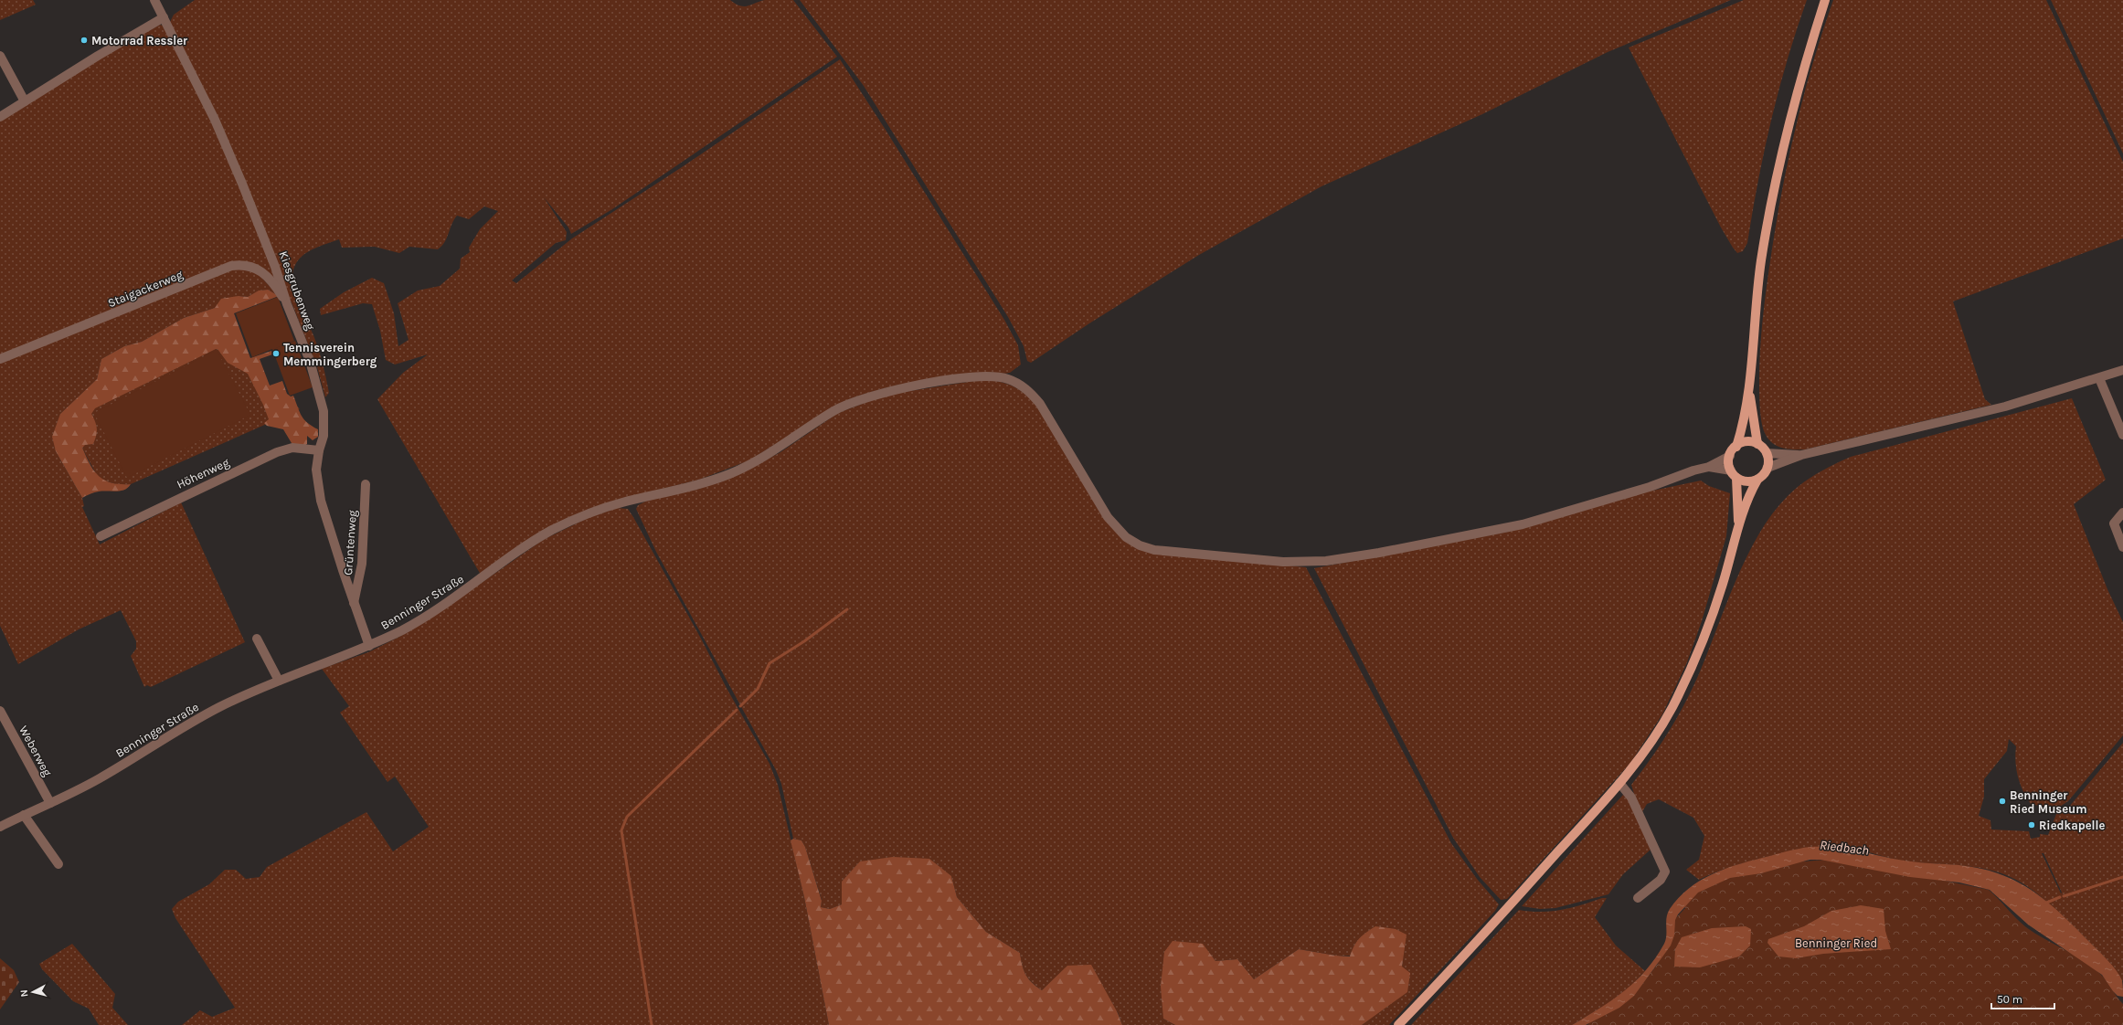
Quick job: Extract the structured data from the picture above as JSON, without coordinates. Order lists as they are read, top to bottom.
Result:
{
  "streets": {
    "street": [
      "Staigackerweg",
      "Kiesgrubenweg",
      "Höhenweg",
      "Grüntenweg",
      "Benninger Straße",
      "Weberweg"
    ]
  },
  "crossings": [
    ["Staigackerweg", "Kiesgrubenweg"],
    ["Kiesgrubenweg", "Höhenweg"],
    ["Kiesgrubenweg", "Grüntenweg"],
    ["Kiesgrubenweg", "Benninger Straße"],
    ["Benninger Straße", "Weberweg"]
  ],
  "water": ["Riedbach"],
  "parks": ["Benninger Ried"],
  "places": [
    "Motorrad Ressler",
    "Tennisverein Memmingerberg",
    "Benninger Ried Museum",
    "Riedkapelle"
  ],
  "scale_bar": "50 m",
  "north": "left"
}
